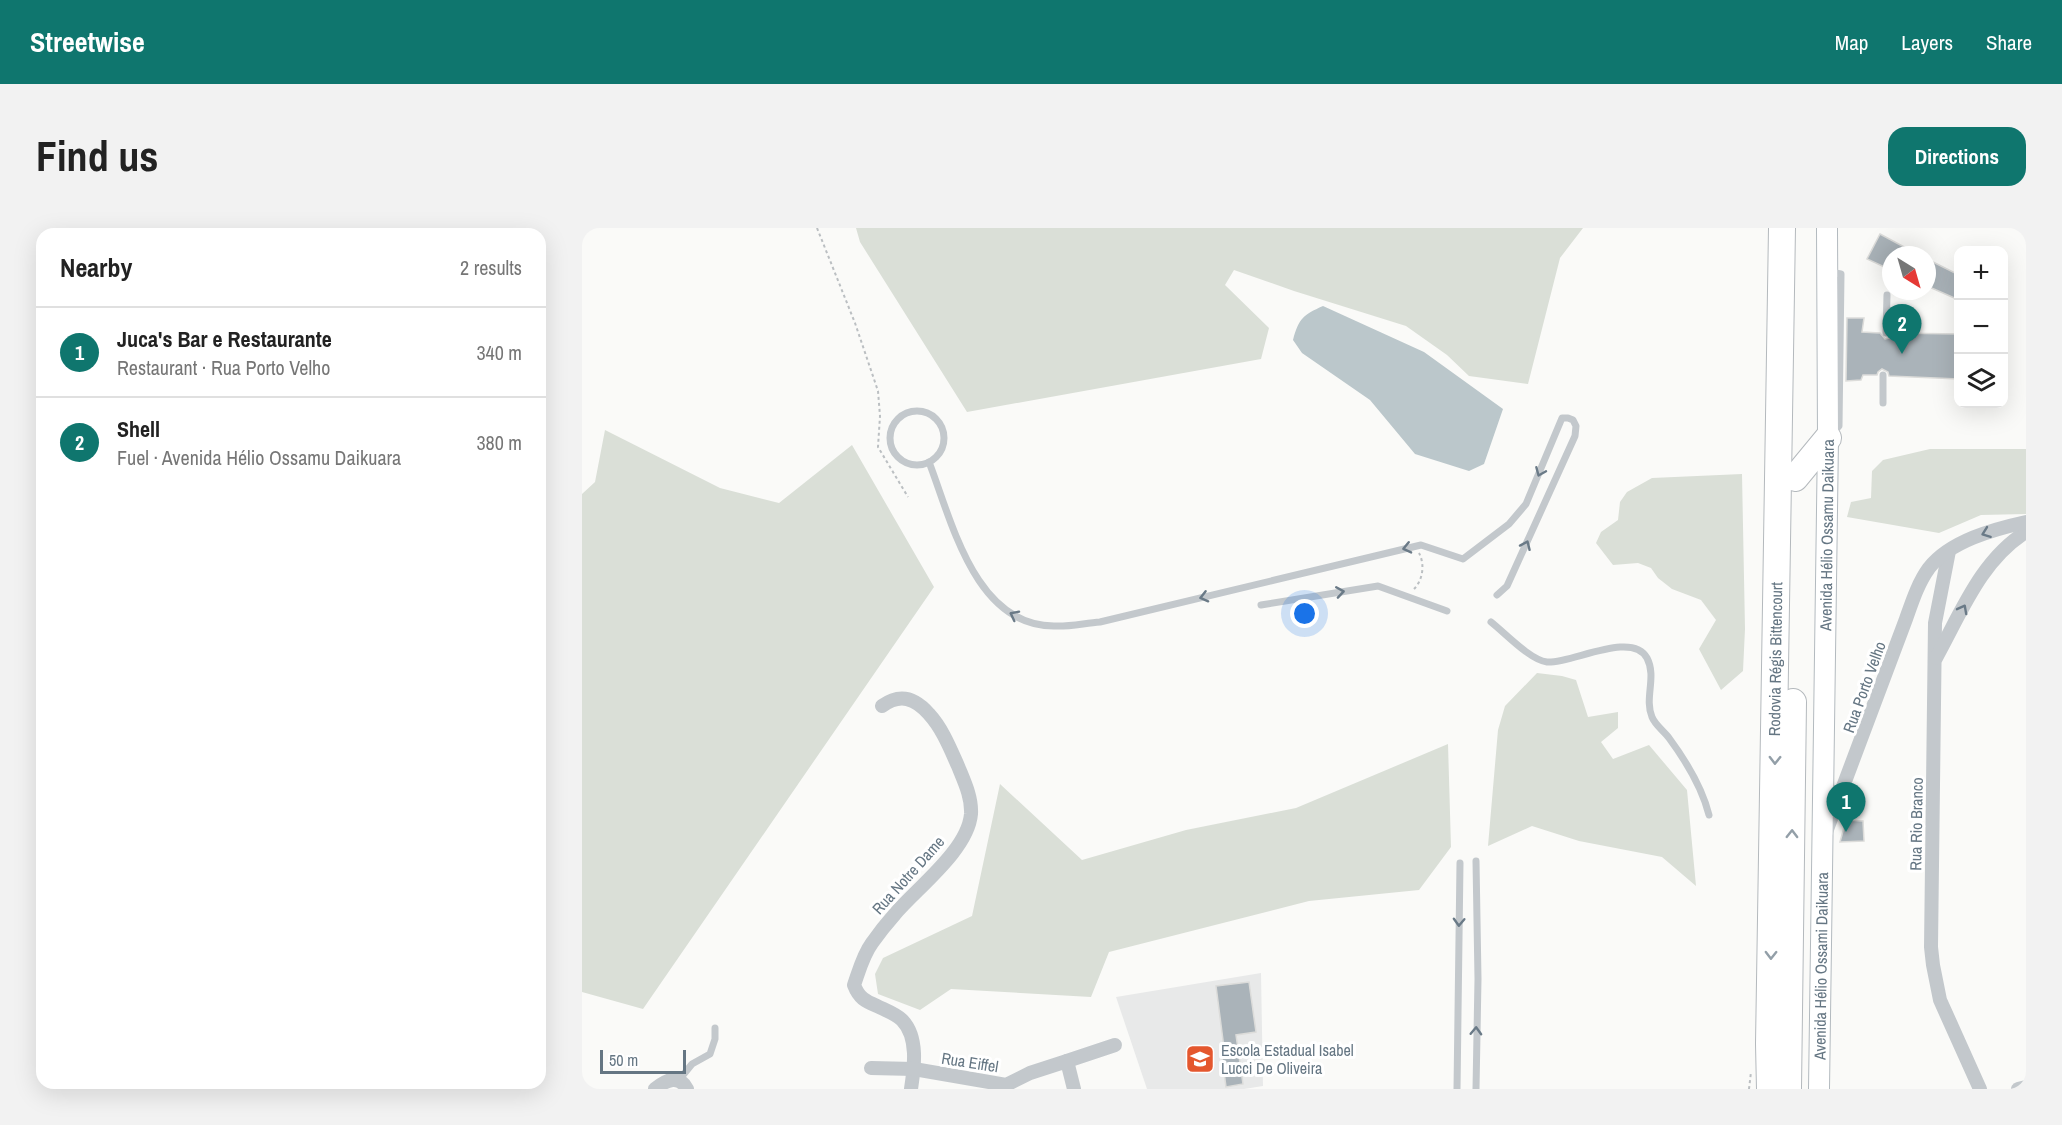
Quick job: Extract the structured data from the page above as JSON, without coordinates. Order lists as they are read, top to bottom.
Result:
{
  "streets": {
    "highway": ["Rodovia Régis Bittencourt"],
    "street": [
      "Avenida Hélio Ossamu Daikuara",
      "Rua Porto Velho",
      "Rua Rio Branco",
      "Rua Notre Dame",
      "Avenida Hélio Ossami Daikuara",
      "Rua Eiffel"
    ]
  },
  "crossings": [
    ["Avenida Hélio Ossamu Daikuara", "Rua Porto Velho"],
    ["Avenida Hélio Ossamu Daikuara", "Avenida Hélio Ossami Daikuara"],
    ["Rua Porto Velho", "Rua Rio Branco"],
    ["Rua Porto Velho", "Avenida Hélio Ossami Daikuara"],
    ["Rua Notre Dame", "Rua Eiffel"]
  ],
  "places": {
    "school or university": ["Escola Estadual Isabel Lucci De Oliveira"]
  },
  "scale_bar": "50 m",
  "north": "bottom right",
  "page": {
    "header": "Streetwise",
    "nav": ["Map", "Layers", "Share"],
    "buttons": "Directions",
    "title": "Find us",
    "heading": ["Nearby", "2 results"],
    "map_buttons": ["+", "−"],
    "pins": ["2", "1"],
    "list": [
      {
        "mark": "1",
        "name": "Juca's Bar e Restaurante",
        "note": "Restaurant · Rua Porto Velho",
        "value": "340 m"
      },
      {
        "mark": "2",
        "name": "Shell",
        "note": "Fuel · Avenida Hélio Ossamu Daikuara",
        "value": "380 m"
      }
    ],
    "scale": "50 m"
  }
}
